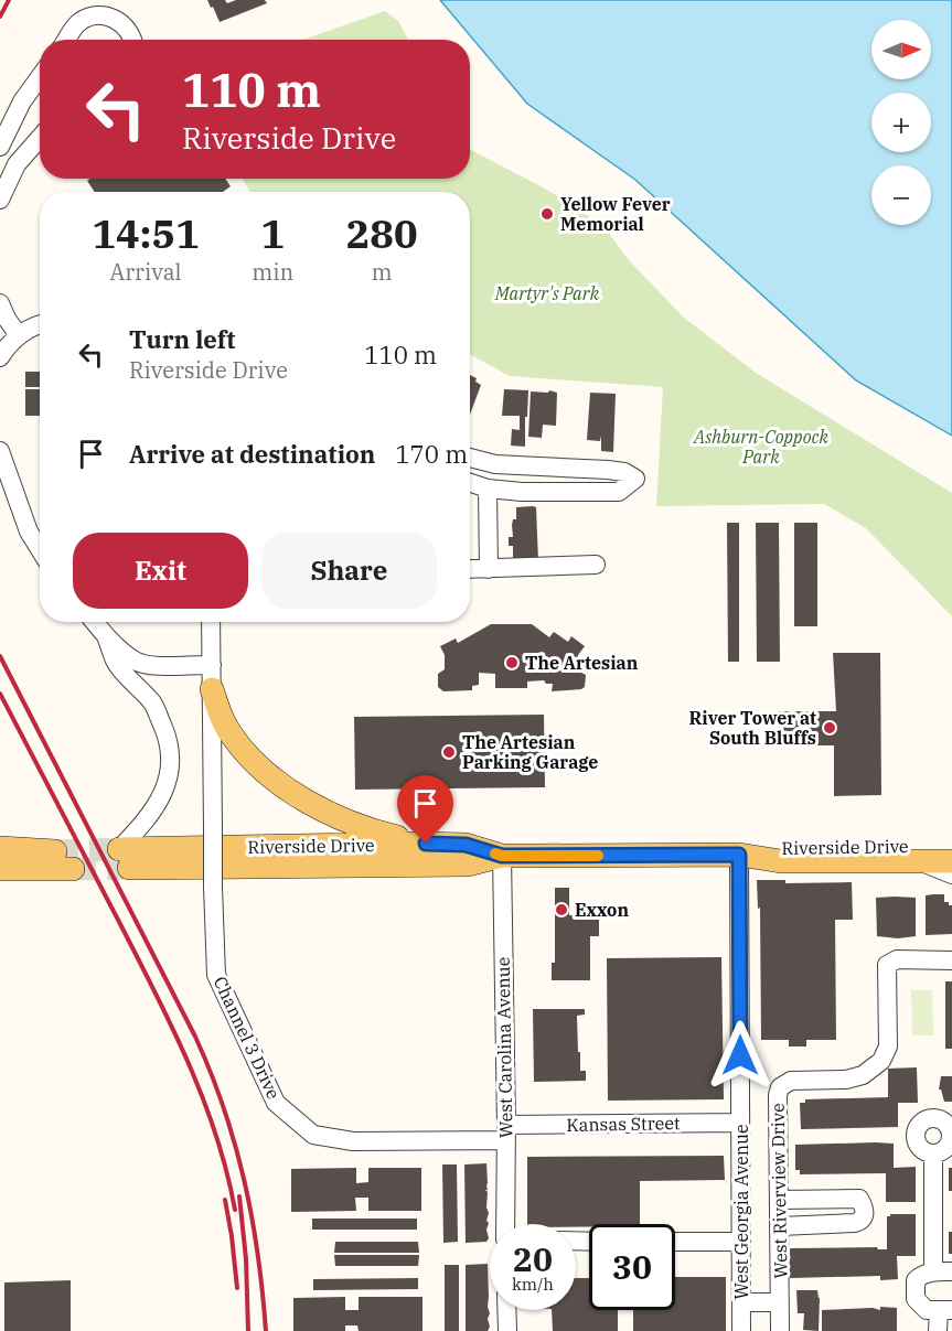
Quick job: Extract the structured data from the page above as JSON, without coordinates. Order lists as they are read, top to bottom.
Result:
{
  "streets": {
    "main road": ["Riverside Drive"],
    "street": [
      "Channel 3 Drive",
      "West Carolina Avenue",
      "Kansas Street",
      "West Riverview Drive",
      "West Georgia Avenue"
    ]
  },
  "crossings": [
    ["Riverside Drive", "West Carolina Avenue"],
    ["Riverside Drive", "West Georgia Avenue"],
    ["Channel 3 Drive", "West Carolina Avenue"],
    ["Channel 3 Drive", "Kansas Street"],
    ["West Carolina Avenue", "Kansas Street"],
    ["Kansas Street", "West Georgia Avenue"]
  ],
  "parks": ["Martyr's Park", "Ashburn-Coppock Park"],
  "places": [
    "Yellow Fever Memorial",
    "The Artesian",
    "River Tower at South Bluffs",
    "The Artesian Parking Garage",
    "Exxon"
  ],
  "north": "right",
  "page": {
    "map_buttons": ["+", "−"],
    "turn": ["110 m", "Riverside Drive"],
    "eta": [
      "14:51",
      "Arrival",
      "1",
      "min",
      "280",
      "m"
    ],
    "list": [
      {
        "name": "Turn left",
        "note": "Riverside Drive",
        "value": "110 m"
      },
      {
        "name": "Arrive at destination",
        "value": "170 m"
      }
    ],
    "buttons": ["Exit", "Share"],
    "speed": "20 km/h",
    "limit": "30"
  }
}
